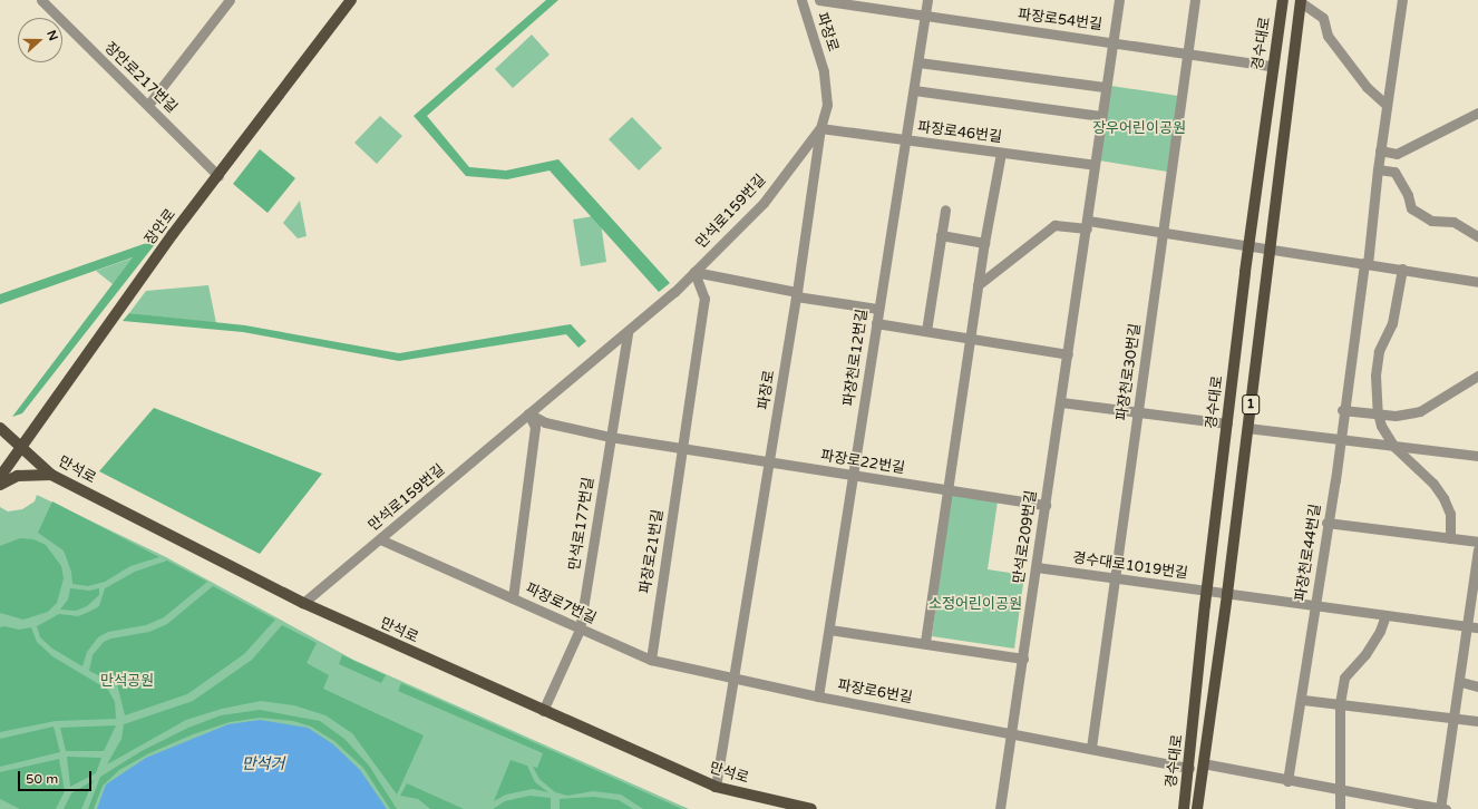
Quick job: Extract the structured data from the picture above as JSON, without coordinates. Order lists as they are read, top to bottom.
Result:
{
  "streets": {
    "main road": [
      "경수대로",
      "장안로",
      "1",
      "만석로"
    ],
    "street": [
      "파장로54번길",
      "파장로",
      "장안로217번길",
      "파장로46번길",
      "만석로159번길",
      "파장천로12번길",
      "파장천로30번길",
      "파장로22번길",
      "만석로177번길",
      "만석로209번길",
      "파장로21번길",
      "파장천로44번길",
      "경수대로1019번길",
      "파장로7번길",
      "파장로6번길"
    ]
  },
  "crossings": [
    ["파장로54번길", "경수대로"],
    ["파장로54번길", "파장천로12번길"],
    ["파장로54번길", "파장천로30번길"],
    ["파장로54번길", "만석로209번길"],
    ["파장로", "파장로46번길"],
    ["파장로", "만석로159번길"],
    ["파장로", "파장로22번길"],
    ["파장로", "만석로"],
    ["파장로", "파장로7번길"],
    ["파장로", "파장로6번길"],
    ["경수대로", "파장천로44번길"],
    ["경수대로", "경수대로1019번길"],
    ["경수대로", "파장로6번길"],
    ["장안로217번길", "장안로"],
    ["파장로46번길", "만석로159번길"],
    ["파장로46번길", "파장천로12번길"],
    ["파장로46번길", "만석로209번길"],
    ["만석로159번길", "파장천로12번길"],
    ["만석로159번길", "만석로"],
    ["만석로159번길", "만석로177번길"],
    ["만석로159번길", "파장로21번길"],
    ["만석로159번길", "파장로7번길"],
    ["장안로", "만석로"],
    ["파장천로12번길", "파장로22번길"],
    ["파장천로12번길", "파장로6번길"],
    ["파장천로30번길", "경수대로1019번길"],
    ["파장천로30번길", "파장로6번길"],
    ["파장로22번길", "만석로209번길"],
    ["만석로", "만석로177번길"],
    ["만석로177번길", "파장로7번길"],
    ["만석로209번길", "경수대로1019번길"],
    ["만석로209번길", "파장로6번길"],
    ["파장로21번길", "파장로7번길"],
    ["파장천로44번길", "경수대로1019번길"],
    ["파장로7번길", "파장로6번길"]
  ],
  "water": ["만석거"],
  "parks": ["장우어린이공원", "소정어린이공원", "만석공원"],
  "scale_bar": "50 m",
  "north": "right"
}
